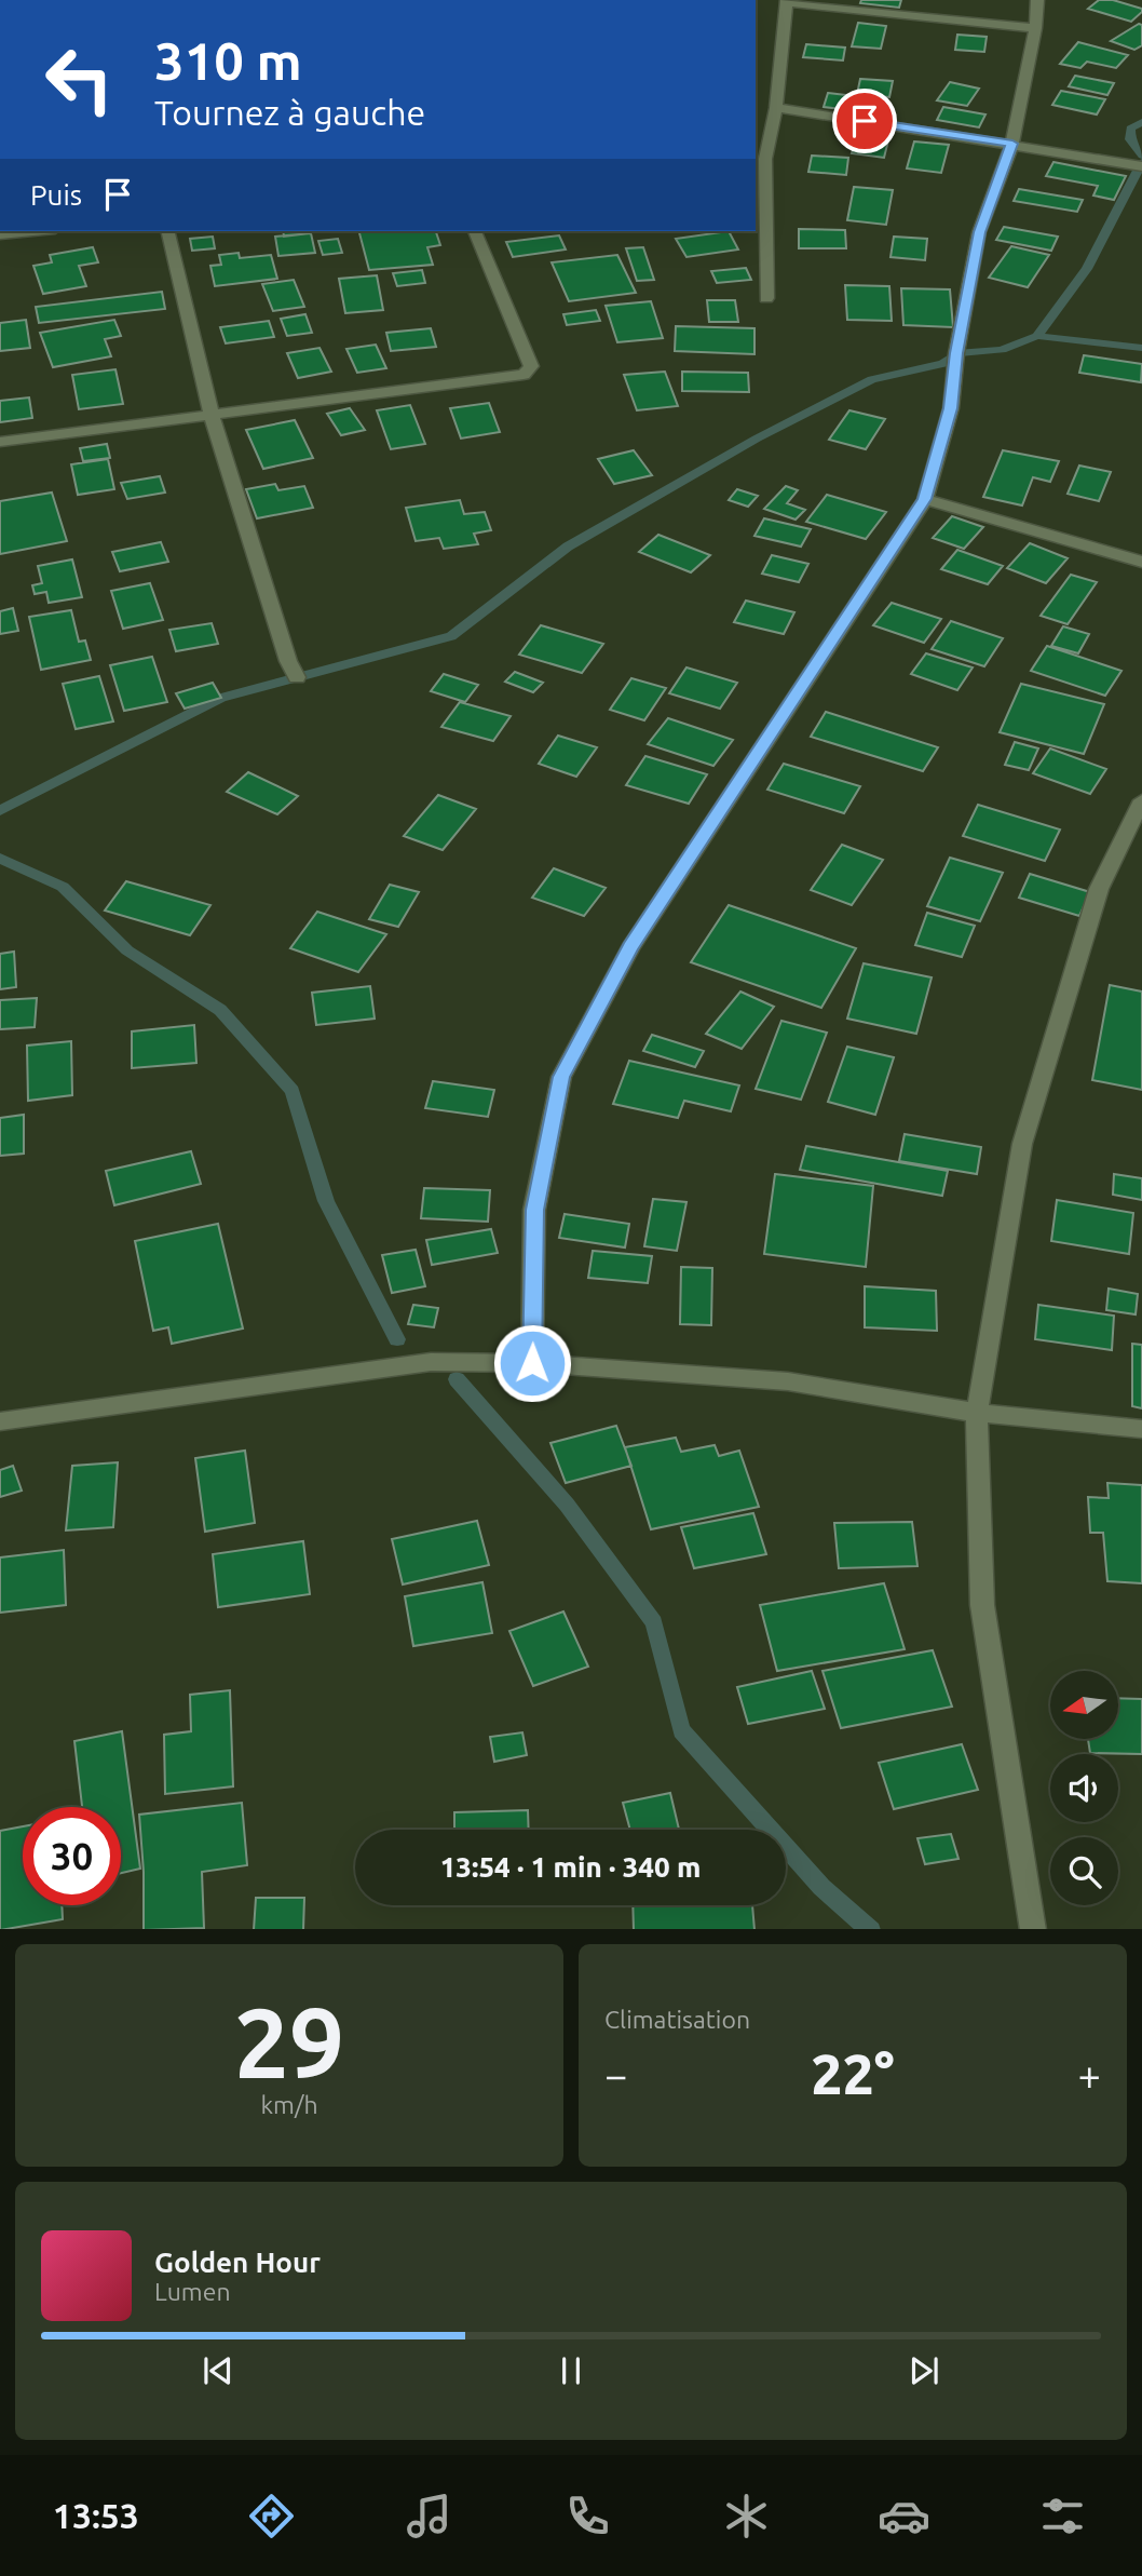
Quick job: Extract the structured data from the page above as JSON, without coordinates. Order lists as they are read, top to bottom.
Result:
{
  "north": "left",
  "page": {
    "turn": ["310 m", "Tournez à gauche"],
    "then": "Puis",
    "limit": "30",
    "trip": "13:54 · 1 min · 340 m",
    "tile": [
      ["29", "km/h"],
      "Climatisation"
    ],
    "heat": ["−", "22°", "+"],
    "song": ["Golden Hour", "Lumen"],
    "tabs": "13:53"
  }
}
